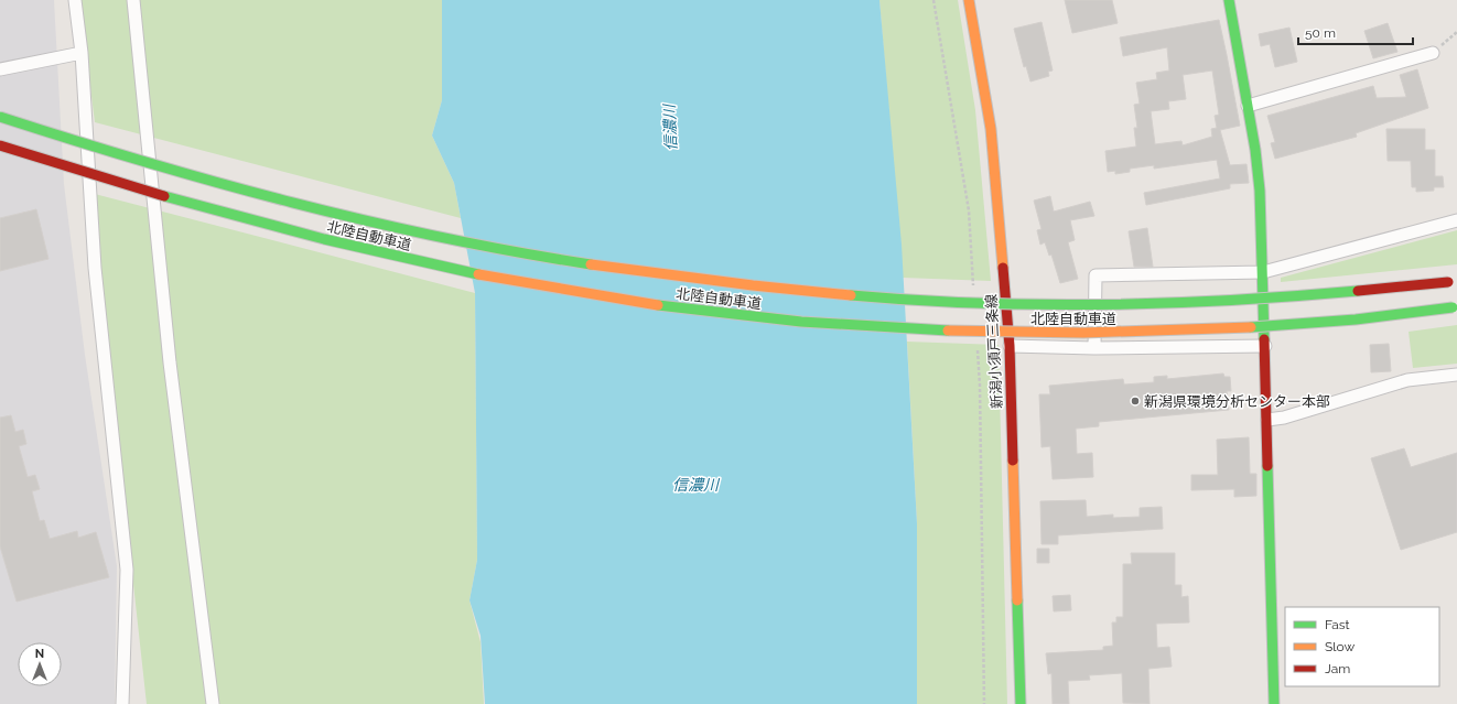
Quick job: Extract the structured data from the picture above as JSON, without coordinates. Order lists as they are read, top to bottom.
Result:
{
  "streets": {
    "main road": ["北陸自動車道", "新潟小須戸三条線"]
  },
  "water": ["信濃川"],
  "places": ["新潟県環境分析センター本部"],
  "legend": ["Fast", "Slow", "Jam"],
  "scale_bar": "50 m",
  "north": "top"
}
